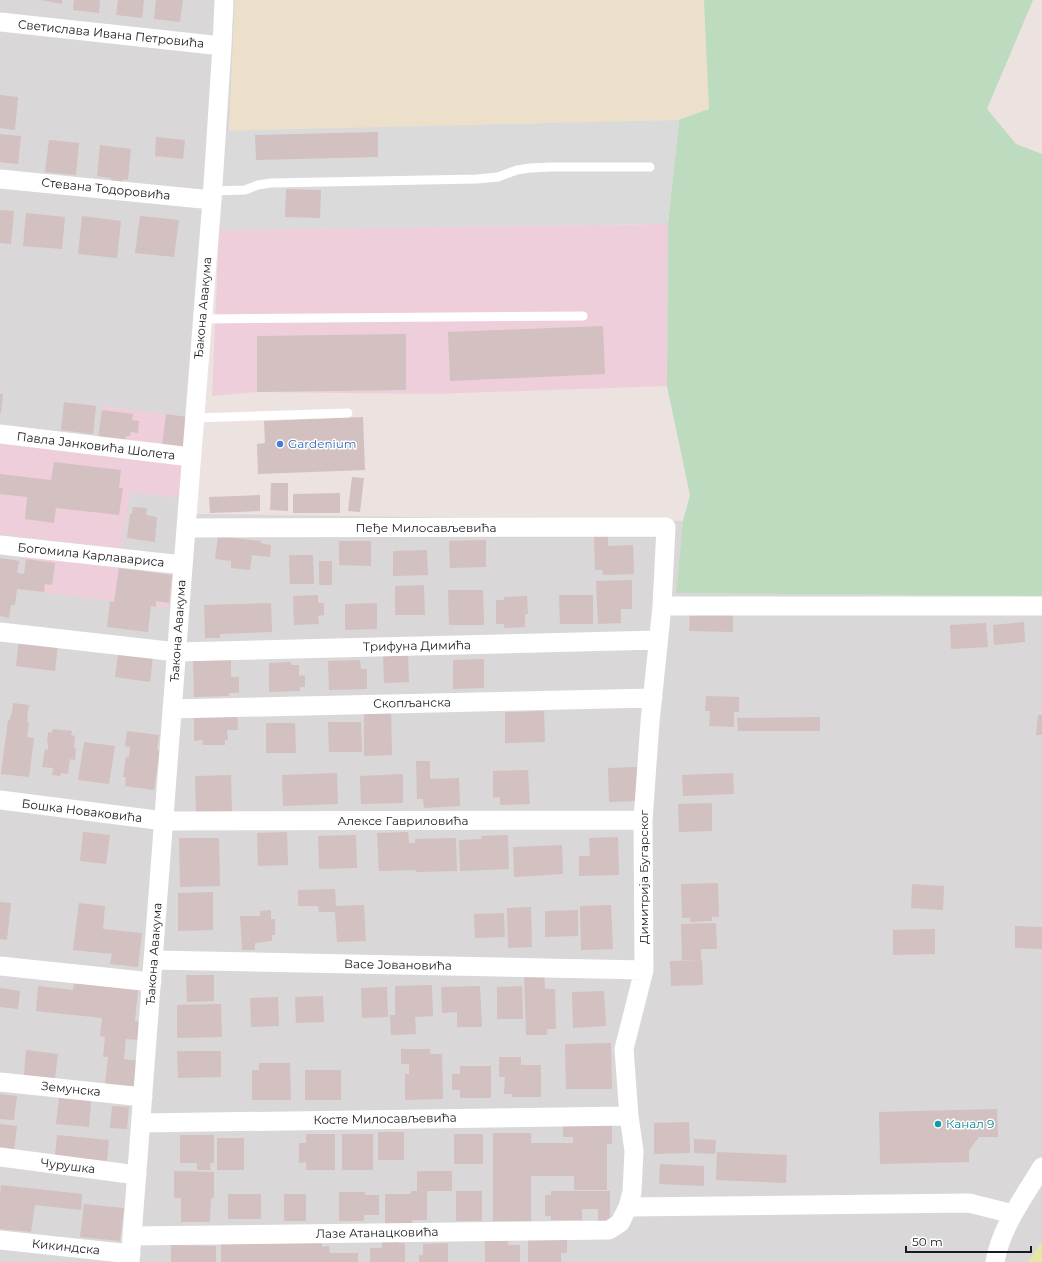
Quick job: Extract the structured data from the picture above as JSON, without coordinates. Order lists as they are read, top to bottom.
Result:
{
  "streets": {
    "street": [
      "Светислава Ивана Петровића",
      "Стевана Тодоровића",
      "Ђакона Авакума",
      "Павла Јанковића Шолета",
      "Пеђе Милосављевића",
      "Богомила Карлавариса",
      "Трифуна Димића",
      "Скопљанска",
      "Бошка Новаковића",
      "Алексе Гавриловића",
      "Димитрија Бугарског",
      "Васе Јовановића",
      "Земунска",
      "Косте Милосављевића",
      "Чурушка",
      "Лазе Атанацковића",
      "Кикиндска"
    ]
  },
  "crossings": [
    ["Светислава Ивана Петровића", "Ђакона Авакума"],
    ["Стевана Тодоровића", "Ђакона Авакума"],
    ["Ђакона Авакума", "Павла Јанковића Шолета"],
    ["Ђакона Авакума", "Пеђе Милосављевића"],
    ["Ђакона Авакума", "Богомила Карлавариса"],
    ["Ђакона Авакума", "Трифуна Димића"],
    ["Ђакона Авакума", "Скопљанска"],
    ["Ђакона Авакума", "Бошка Новаковића"],
    ["Ђакона Авакума", "Алексе Гавриловића"],
    ["Ђакона Авакума", "Васе Јовановића"],
    ["Ђакона Авакума", "Земунска"],
    ["Ђакона Авакума", "Косте Милосављевића"],
    ["Ђакона Авакума", "Чурушка"],
    ["Ђакона Авакума", "Лазе Атанацковића"],
    ["Ђакона Авакума", "Кикиндска"],
    ["Пеђе Милосављевића", "Димитрија Бугарског"],
    ["Трифуна Димића", "Димитрија Бугарског"],
    ["Скопљанска", "Димитрија Бугарског"],
    ["Бошка Новаковића", "Алексе Гавриловића"],
    ["Алексе Гавриловића", "Димитрија Бугарског"],
    ["Димитрија Бугарског", "Васе Јовановића"],
    ["Димитрија Бугарског", "Косте Милосављевића"],
    ["Димитрија Бугарског", "Лазе Атанацковића"],
    ["Лазе Атанацковића", "Кикиндска"]
  ],
  "places": ["Gardenium", "Канал 9"],
  "scale_bar": "50 m"
}
